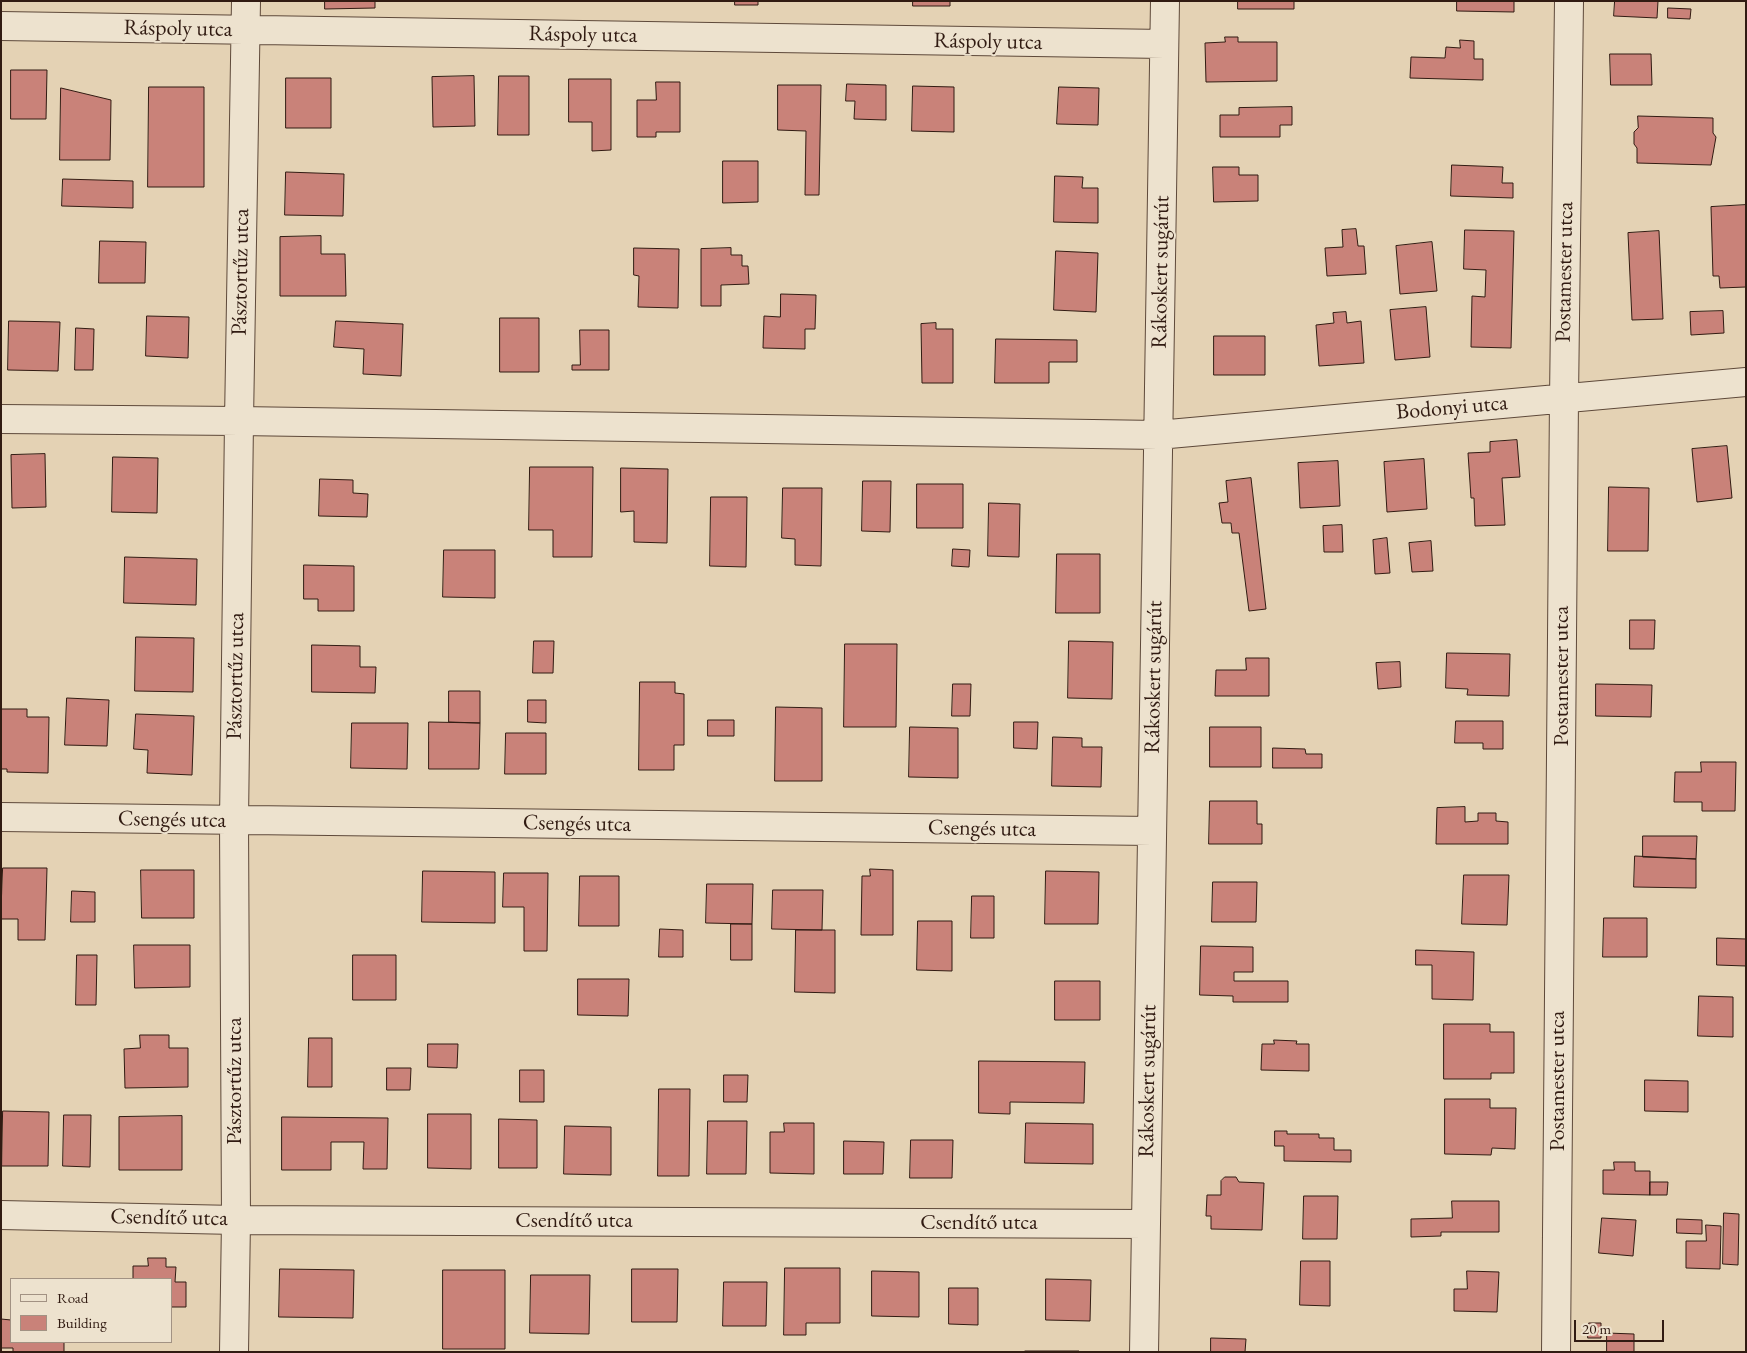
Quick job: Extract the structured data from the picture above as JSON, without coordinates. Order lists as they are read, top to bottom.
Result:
{
  "streets": {
    "street": [
      "Ráspoly utca",
      "Pásztortűz utca",
      "Rákoskert sugárút",
      "Postamester utca",
      "Bodonyi utca",
      "Csengés utca",
      "Csendítő utca"
    ]
  },
  "crossings": [
    ["Ráspoly utca", "Pásztortűz utca"],
    ["Ráspoly utca", "Rákoskert sugárút"],
    ["Pásztortűz utca", "Bodonyi utca"],
    ["Pásztortűz utca", "Csengés utca"],
    ["Pásztortűz utca", "Csendítő utca"],
    ["Rákoskert sugárút", "Bodonyi utca"],
    ["Rákoskert sugárút", "Csengés utca"],
    ["Rákoskert sugárút", "Csendítő utca"],
    ["Postamester utca", "Bodonyi utca"]
  ],
  "legend": ["Road", "Building"],
  "scale_bar": "20 m"
}
